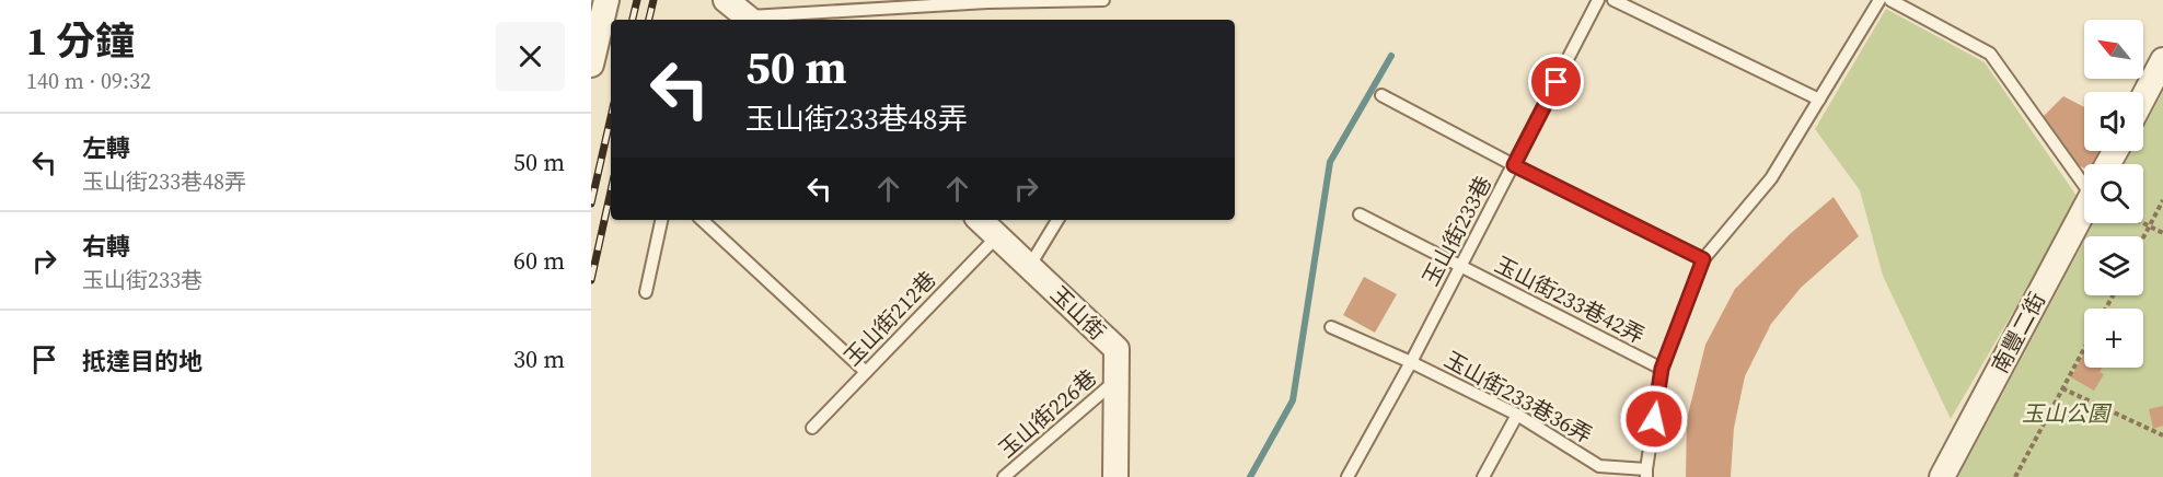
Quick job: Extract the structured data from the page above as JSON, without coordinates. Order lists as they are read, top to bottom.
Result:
{
  "streets": {
    "street": ["玉山街", "南豐二街"],
    "lane": [
      "玉山街233巷",
      "玉山街233巷42弄",
      "玉山街212巷",
      "玉山街233巷36弄",
      "玉山街226巷"
    ]
  },
  "crossings": [
    ["玉山街233巷", "玉山街233巷42弄"],
    ["玉山街233巷", "玉山街233巷36弄"],
    ["玉山街", "玉山街212巷"],
    ["玉山街", "玉山街226巷"]
  ],
  "parks": ["玉山公園"],
  "north": "top left",
  "page": {
    "heading": ["1 分鐘", "140 m · 09:32"],
    "map_buttons": "+",
    "turn": ["50 m", "玉山街233巷48弄"],
    "list": [
      {
        "name": "左轉",
        "note": "玉山街233巷48弄",
        "value": "50 m"
      },
      {
        "name": "右轉",
        "note": "玉山街233巷",
        "value": "60 m"
      },
      {
        "name": "抵達目的地",
        "value": "30 m"
      }
    ]
  }
}
